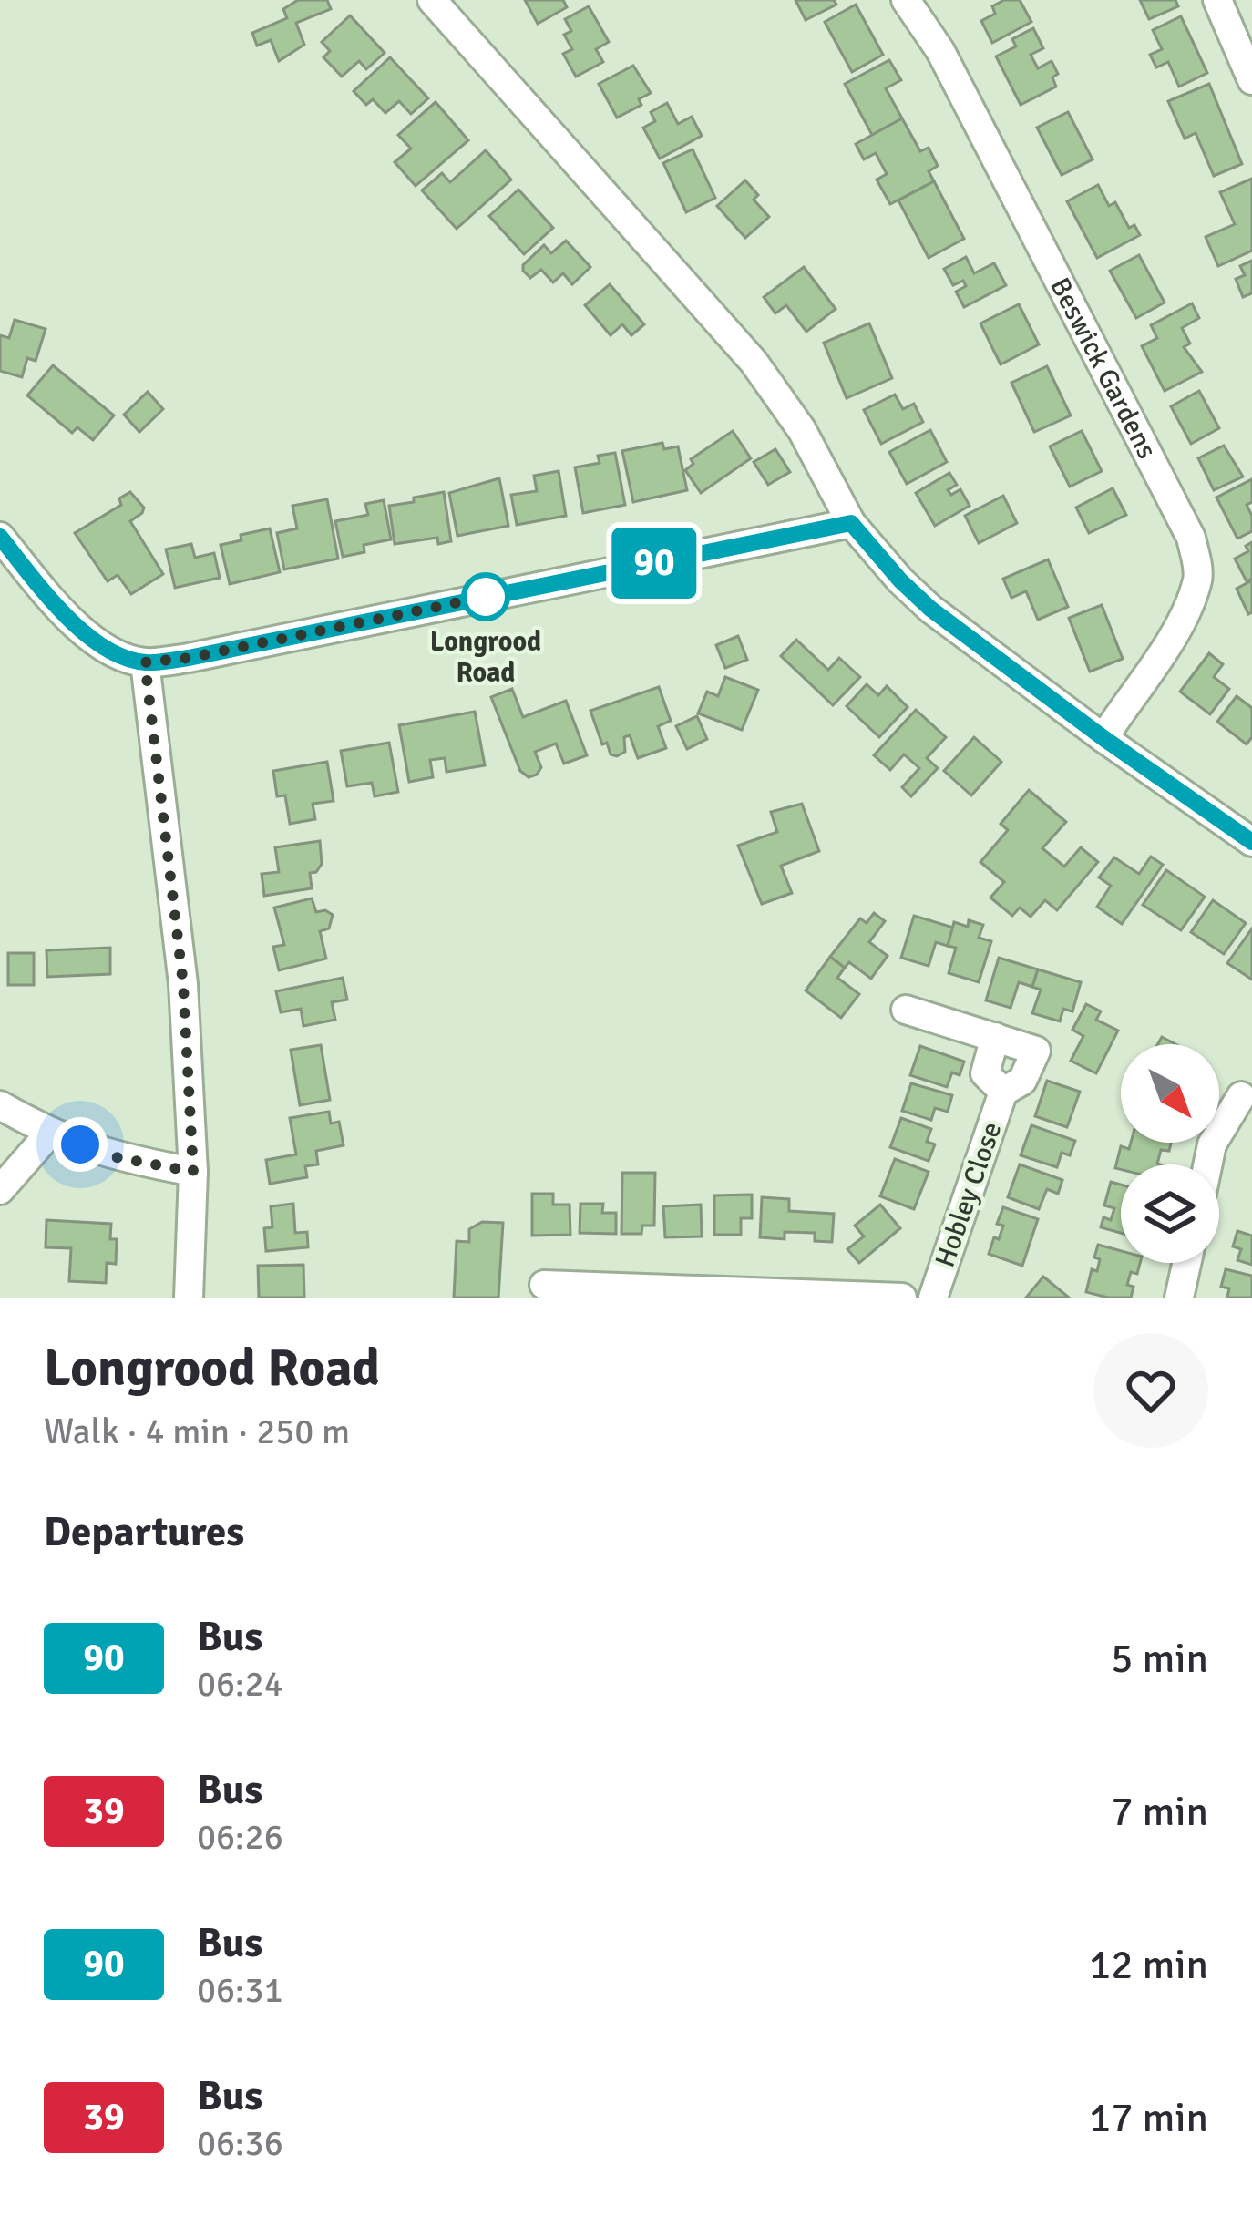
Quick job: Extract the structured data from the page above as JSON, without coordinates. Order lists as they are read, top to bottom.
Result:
{
  "streets": {
    "street": ["Beswick Gardens", "Hobley Close"]
  },
  "places": ["Longrood Road"],
  "lines": ["bus line 90"],
  "north": "bottom right",
  "page": {
    "on_map": "90",
    "heading": [
      ["Longrood Road", "Walk · 4 min · 250 m"],
      "Departures"
    ],
    "list": [
      {
        "mark": "90",
        "name": "Bus",
        "note": "06:24",
        "value": "5 min"
      },
      {
        "mark": "39",
        "name": "Bus",
        "note": "06:26",
        "value": "7 min"
      },
      {
        "mark": "90",
        "name": "Bus",
        "note": "06:31",
        "value": "12 min"
      },
      {
        "mark": "39",
        "name": "Bus",
        "note": "06:36",
        "value": "17 min"
      }
    ]
  }
}
